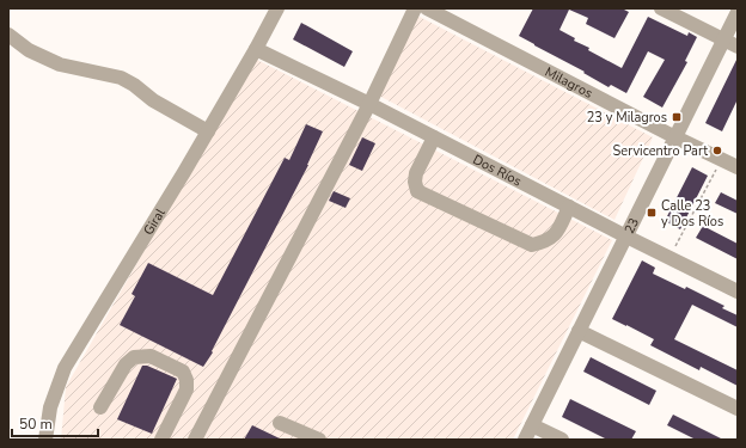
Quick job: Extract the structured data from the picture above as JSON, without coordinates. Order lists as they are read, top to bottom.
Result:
{
  "streets": {
    "street": [
      "Milagros",
      "Dos Ríos",
      "Giral",
      "23"
    ]
  },
  "crossings": [
    ["Milagros", "23"],
    ["Dos Ríos", "Giral"],
    ["Dos Ríos", "23"]
  ],
  "places": {
    "transit": ["23 y Milagros", "Calle 23 y Dos Ríos"],
    "other": ["Servicentro Part"]
  },
  "scale_bar": "50 m"
}
